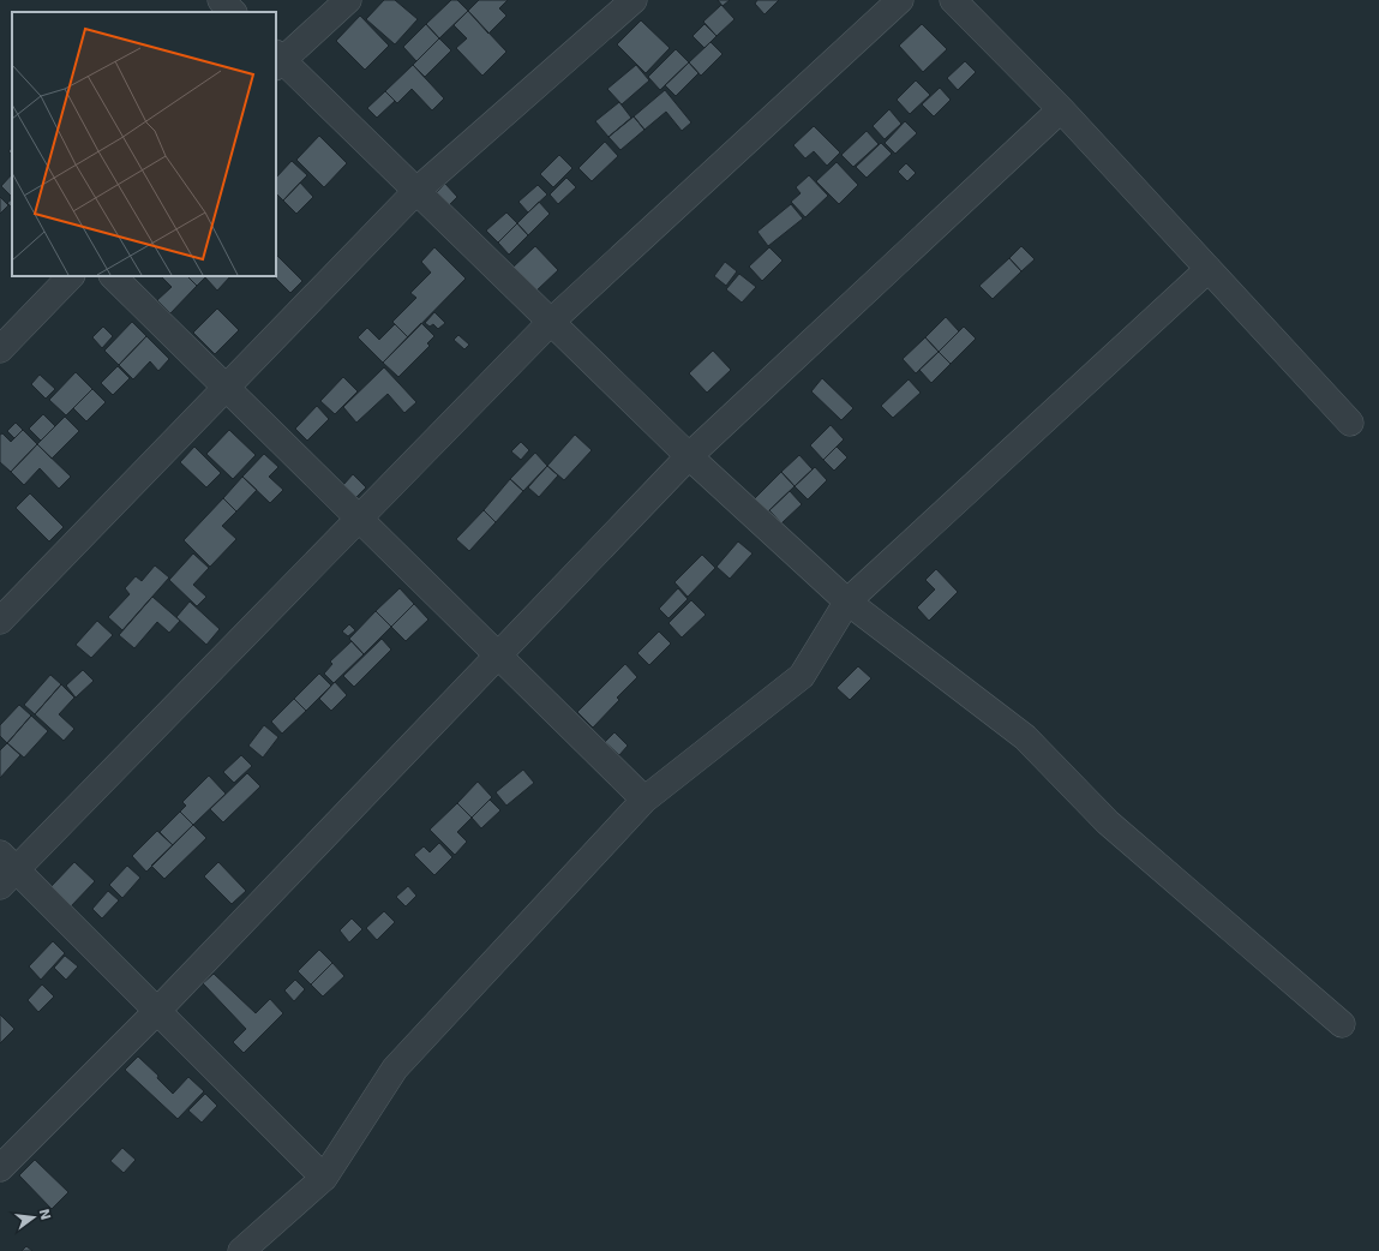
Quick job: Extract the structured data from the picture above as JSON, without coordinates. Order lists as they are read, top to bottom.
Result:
{
  "north": "right"
}
